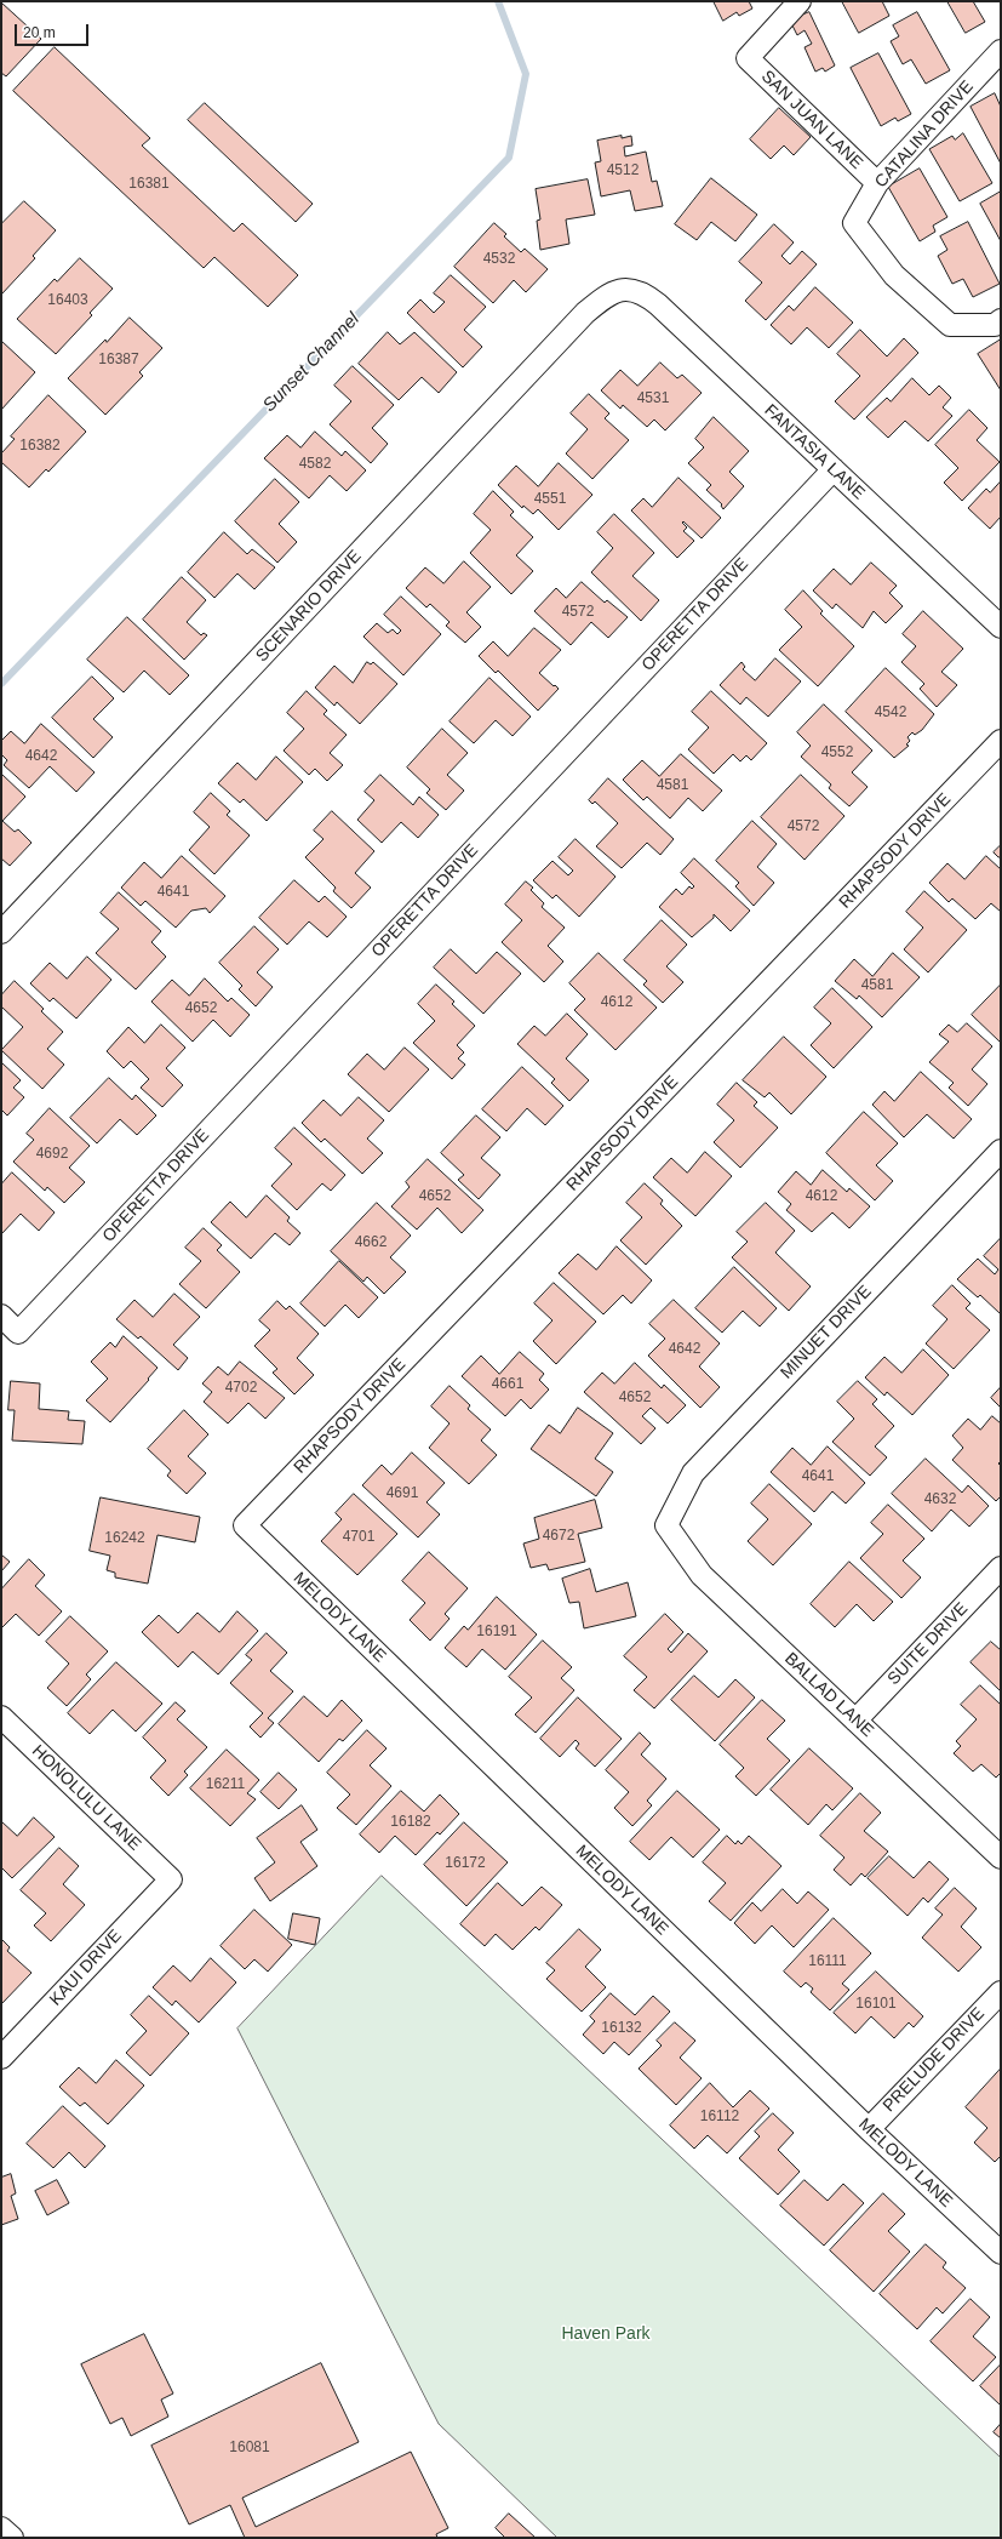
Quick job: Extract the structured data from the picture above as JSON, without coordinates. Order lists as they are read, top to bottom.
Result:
{
  "streets": {
    "street": [
      "SAN JUAN LANE",
      "CATALINA DRIVE",
      "FANTASIA LANE",
      "SCENARIO DRIVE",
      "OPERETTA DRIVE",
      "RHAPSODY DRIVE",
      "MINUET DRIVE",
      "MELODY LANE",
      "SUITE DRIVE",
      "BALLAD LANE",
      "HONOLULU LANE",
      "KAUI DRIVE",
      "PRELUDE DRIVE"
    ]
  },
  "crossings": [
    ["SAN JUAN LANE", "CATALINA DRIVE"],
    ["FANTASIA LANE", "SCENARIO DRIVE"],
    ["FANTASIA LANE", "OPERETTA DRIVE"],
    ["RHAPSODY DRIVE", "MELODY LANE"],
    ["MINUET DRIVE", "BALLAD LANE"],
    ["MELODY LANE", "PRELUDE DRIVE"],
    ["SUITE DRIVE", "BALLAD LANE"],
    ["HONOLULU LANE", "KAUI DRIVE"]
  ],
  "water": ["Sunset Channel"],
  "parks": ["Haven Park"],
  "house_numbers": [
    "4512",
    "16381",
    "4532",
    "16403",
    "16387",
    "4531",
    "16382",
    "4582",
    "4551",
    "4572",
    "4542",
    "4552",
    "4642",
    "4581",
    "4572",
    "4641",
    "4581",
    "4612",
    "4652",
    "4692",
    "4652",
    "4612",
    "4662",
    "4642",
    "4661",
    "4702",
    "4652",
    "4641",
    "4691",
    "4632",
    "4672",
    "4701",
    "16242",
    "16191",
    "16211",
    "16182",
    "16172",
    "16111",
    "16101",
    "16132",
    "16112",
    "16081"
  ],
  "scale_bar": "20 m"
}
